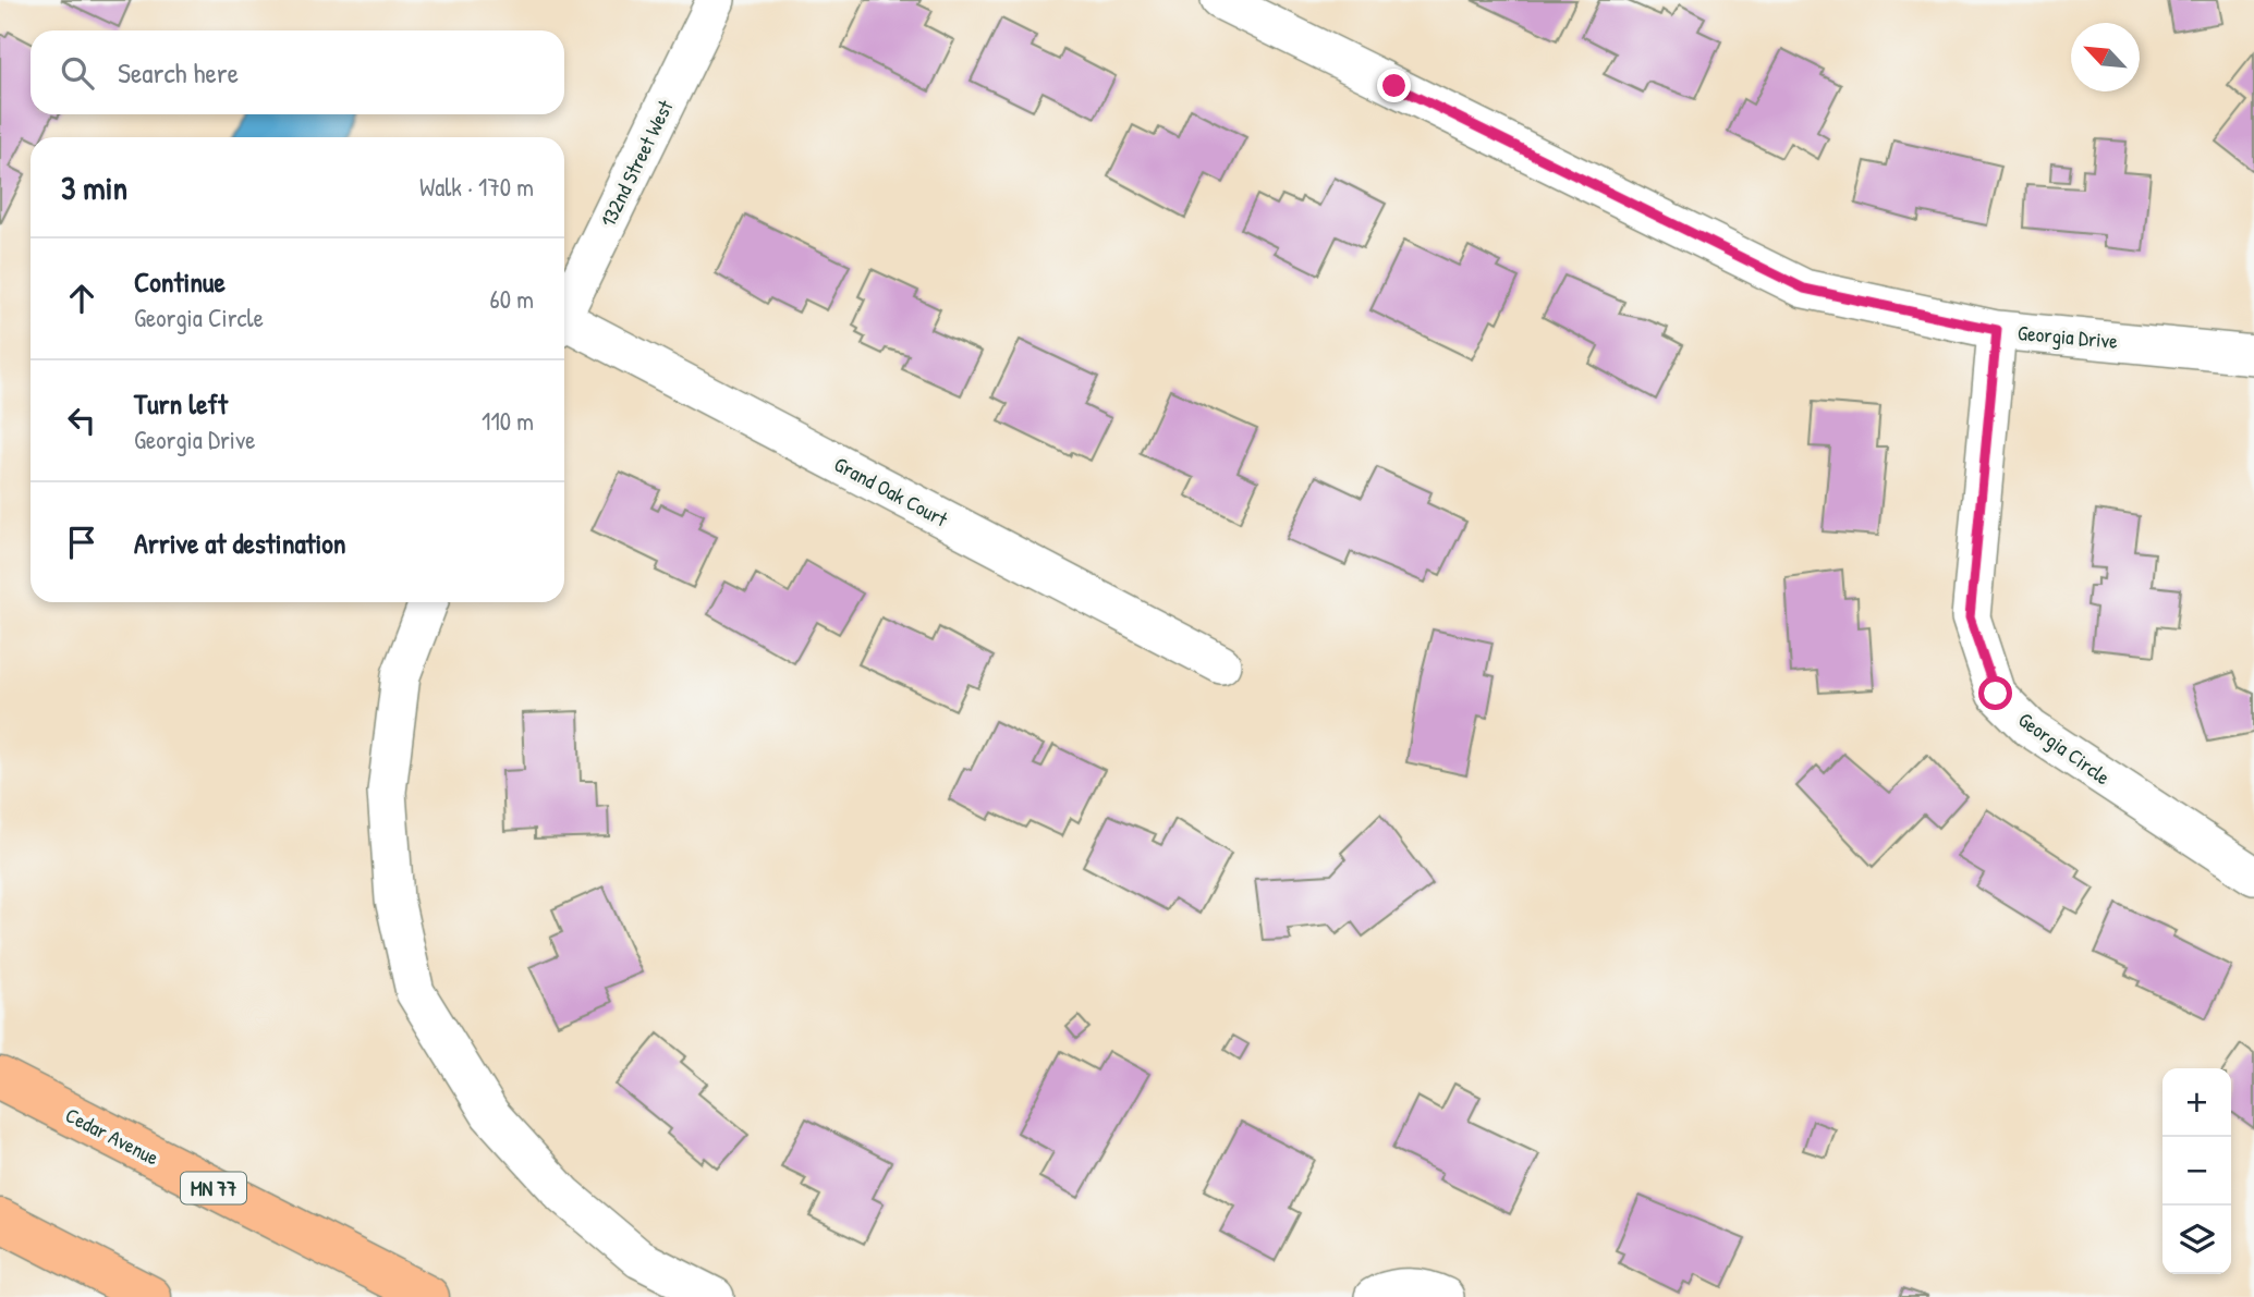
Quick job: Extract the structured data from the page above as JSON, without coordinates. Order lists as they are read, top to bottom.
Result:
{
  "streets": {
    "highway": ["Cedar Avenue", "MN 77"],
    "street": [
      "132nd Street West",
      "Georgia Drive",
      "Grand Oak Court",
      "Georgia Circle"
    ]
  },
  "crossings": [
    ["Georgia Drive", "Georgia Circle"]
  ],
  "north": "top left",
  "page": {
    "search": "Search here",
    "heading": ["3 min", "Walk · 170 m"],
    "list": [
      ["Continue", "Georgia Circle", "60 m"],
      ["Turn left", "Georgia Drive", "110 m"],
      "Arrive at destination"
    ],
    "map_buttons": ["+", "−"]
  }
}
